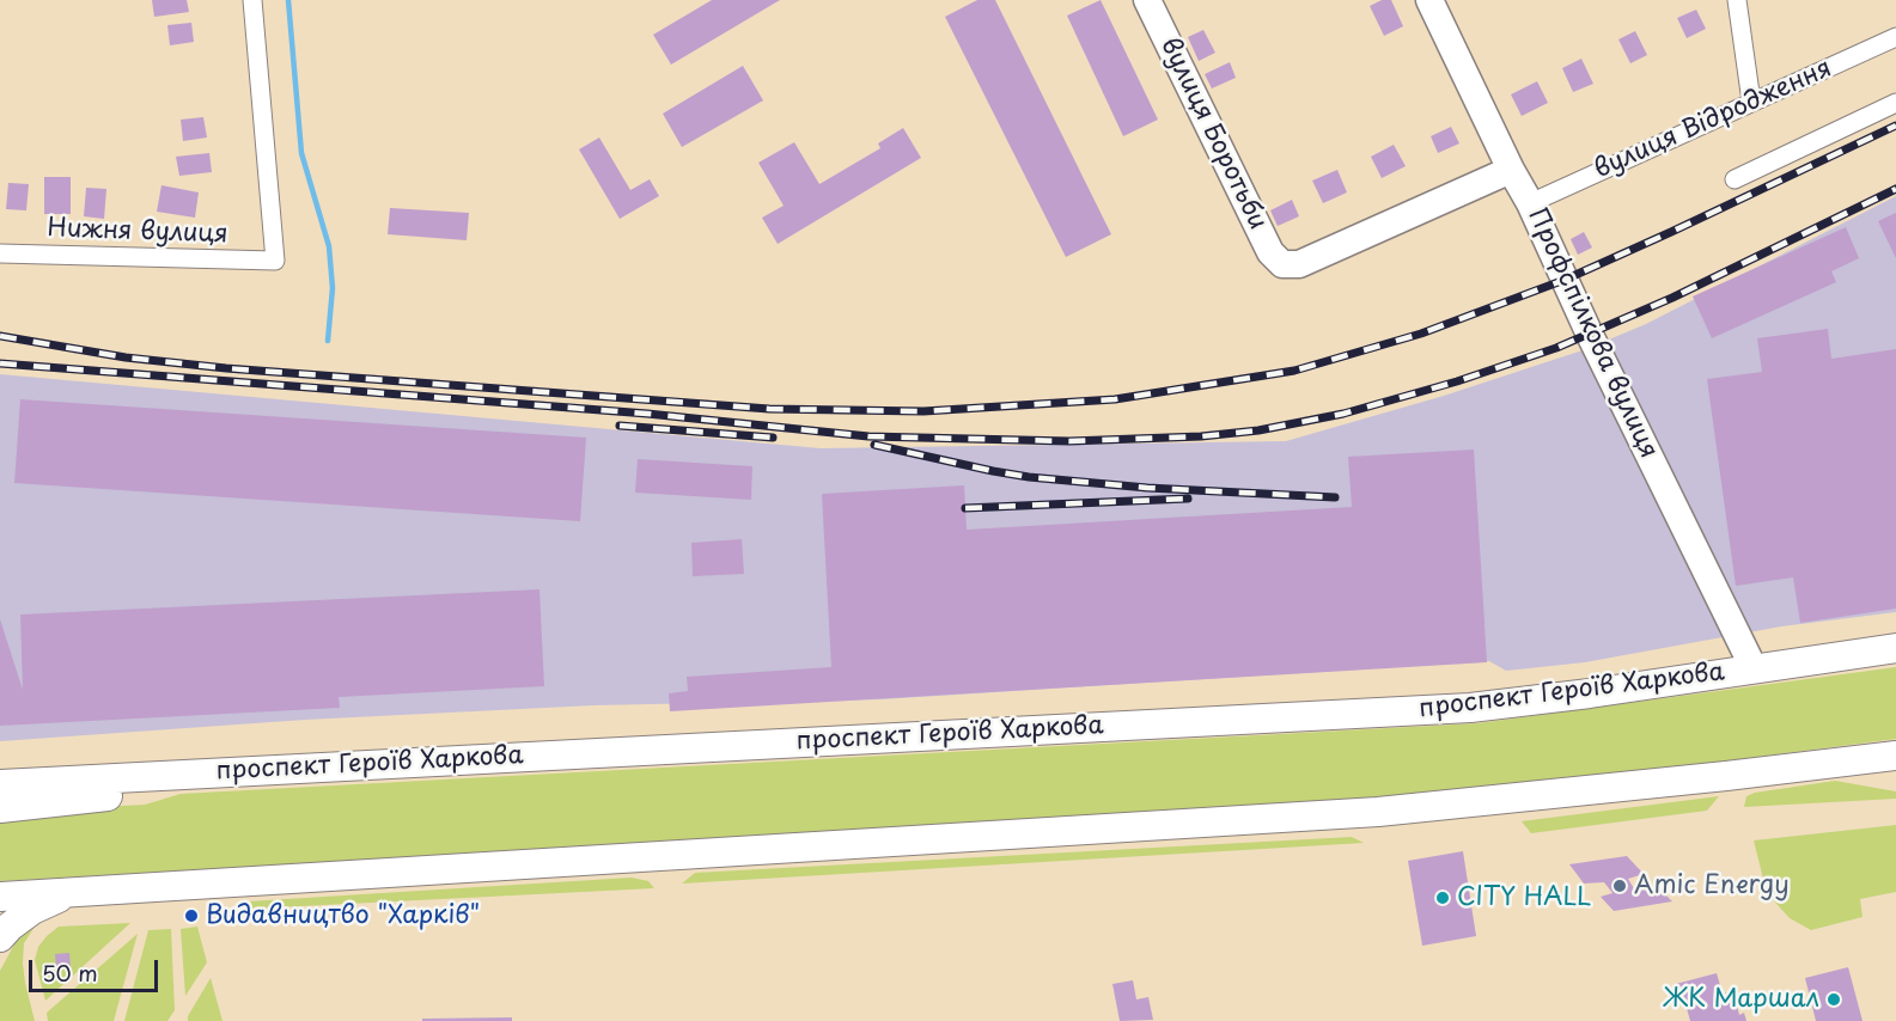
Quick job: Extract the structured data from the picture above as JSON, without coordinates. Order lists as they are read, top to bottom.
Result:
{
  "streets": {
    "main road": ["проспект Героїв Харкова"],
    "street": [
      "вулиця Відродження",
      "вулиця Боротьби",
      "Нижня вулиця",
      "Профспілкова вулиця"
    ]
  },
  "crossings": [
    ["вулиця Відродження", "Профспілкова вулиця"],
    ["вулиця Боротьби", "Профспілкова вулиця"],
    ["Профспілкова вулиця", "проспект Героїв Харкова"]
  ],
  "places": [
    "Amic Energy",
    "CITY HALL",
    "Видавництво \"Харків\"",
    "ЖК Маршал"
  ],
  "scale_bar": "50 m"
}
